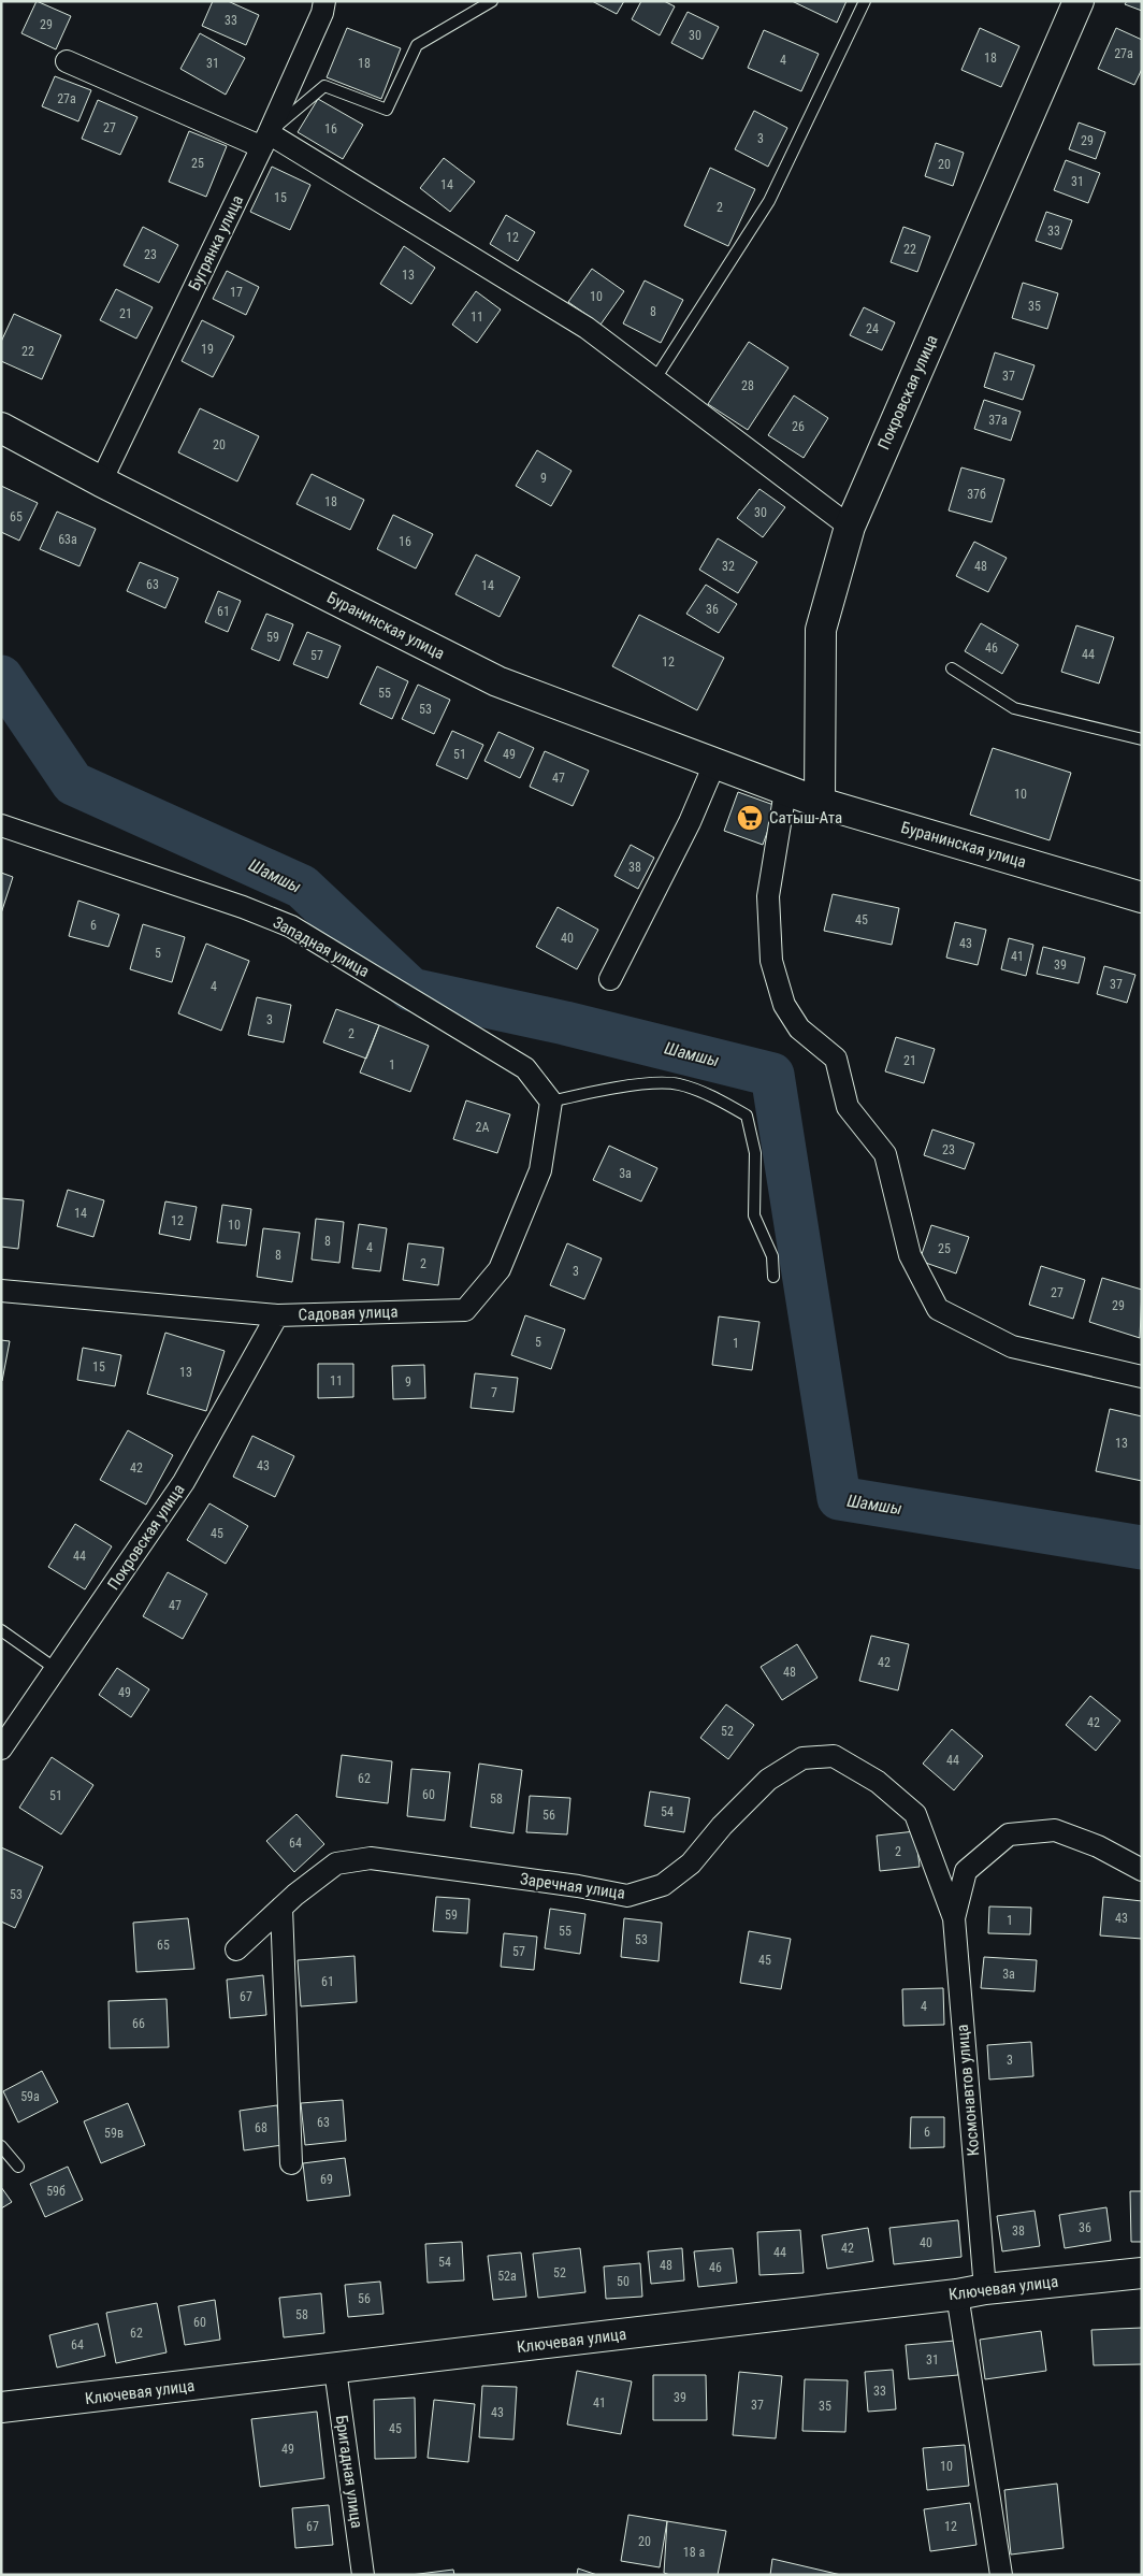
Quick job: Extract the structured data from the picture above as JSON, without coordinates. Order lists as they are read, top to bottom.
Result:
{
  "streets": {
    "street": [
      "Бугрянка улица",
      "Покровская улица",
      "Буранинская улица",
      "Западная улица",
      "Садовая улица",
      "Заречная улица",
      "Космонавтов улица",
      "Ключевая улица",
      "Бригадная улица"
    ]
  },
  "crossings": [
    ["Бугрянка улица", "Буранинская улица"],
    ["Покровская улица", "Буранинская улица"],
    ["Покровская улица", "Садовая улица"],
    ["Западная улица", "Садовая улица"],
    ["Заречная улица", "Космонавтов улица"],
    ["Космонавтов улица", "Ключевая улица"],
    ["Ключевая улица", "Бригадная улица"]
  ],
  "water": ["Шамшы"],
  "places": {
    "supermarket": ["Сатыш-Ата"]
  },
  "house_numbers": [
    "33",
    "29",
    "30",
    "27а",
    "18",
    "4",
    "31",
    "18",
    "27а",
    "27",
    "16",
    "3",
    "29",
    "25",
    "20",
    "31",
    "14",
    "15",
    "2",
    "33",
    "12",
    "22",
    "23",
    "13",
    "17",
    "10",
    "35",
    "8",
    "21",
    "11",
    "24",
    "19",
    "22",
    "37",
    "28",
    "37а",
    "26",
    "20",
    "9",
    "37б",
    "18",
    "30",
    "65",
    "63а",
    "16",
    "32",
    "48",
    "63",
    "14",
    "36",
    "61",
    "59",
    "46",
    "44",
    "57",
    "12",
    "55",
    "53",
    "51",
    "49",
    "47",
    "10",
    "38",
    "45",
    "6",
    "40",
    "43",
    "5",
    "41",
    "39",
    "37",
    "4",
    "3",
    "2",
    "21",
    "1",
    "2А",
    "23",
    "3а",
    "14",
    "12",
    "10",
    "8",
    "4",
    "25",
    "8",
    "2",
    "3",
    "27",
    "29",
    "5",
    "1",
    "15",
    "13",
    "11",
    "9",
    "7",
    "13",
    "43",
    "42",
    "45",
    "44",
    "47",
    "42",
    "48",
    "49",
    "42",
    "52",
    "44",
    "62",
    "60",
    "51",
    "58",
    "54",
    "56",
    "64",
    "2",
    "53",
    "59",
    "43",
    "1",
    "55",
    "53",
    "65",
    "57",
    "45",
    "3а",
    "61",
    "67",
    "4",
    "66",
    "3",
    "59а",
    "63",
    "68",
    "6",
    "59в",
    "69",
    "59б",
    "36",
    "38",
    "40",
    "42",
    "44",
    "54",
    "48",
    "46",
    "52",
    "52а",
    "50",
    "56",
    "58",
    "60",
    "62",
    "64",
    "31",
    "33",
    "39",
    "41",
    "37",
    "35",
    "43",
    "45",
    "49",
    "10",
    "67",
    "12",
    "20",
    "18 а"
  ]
}
